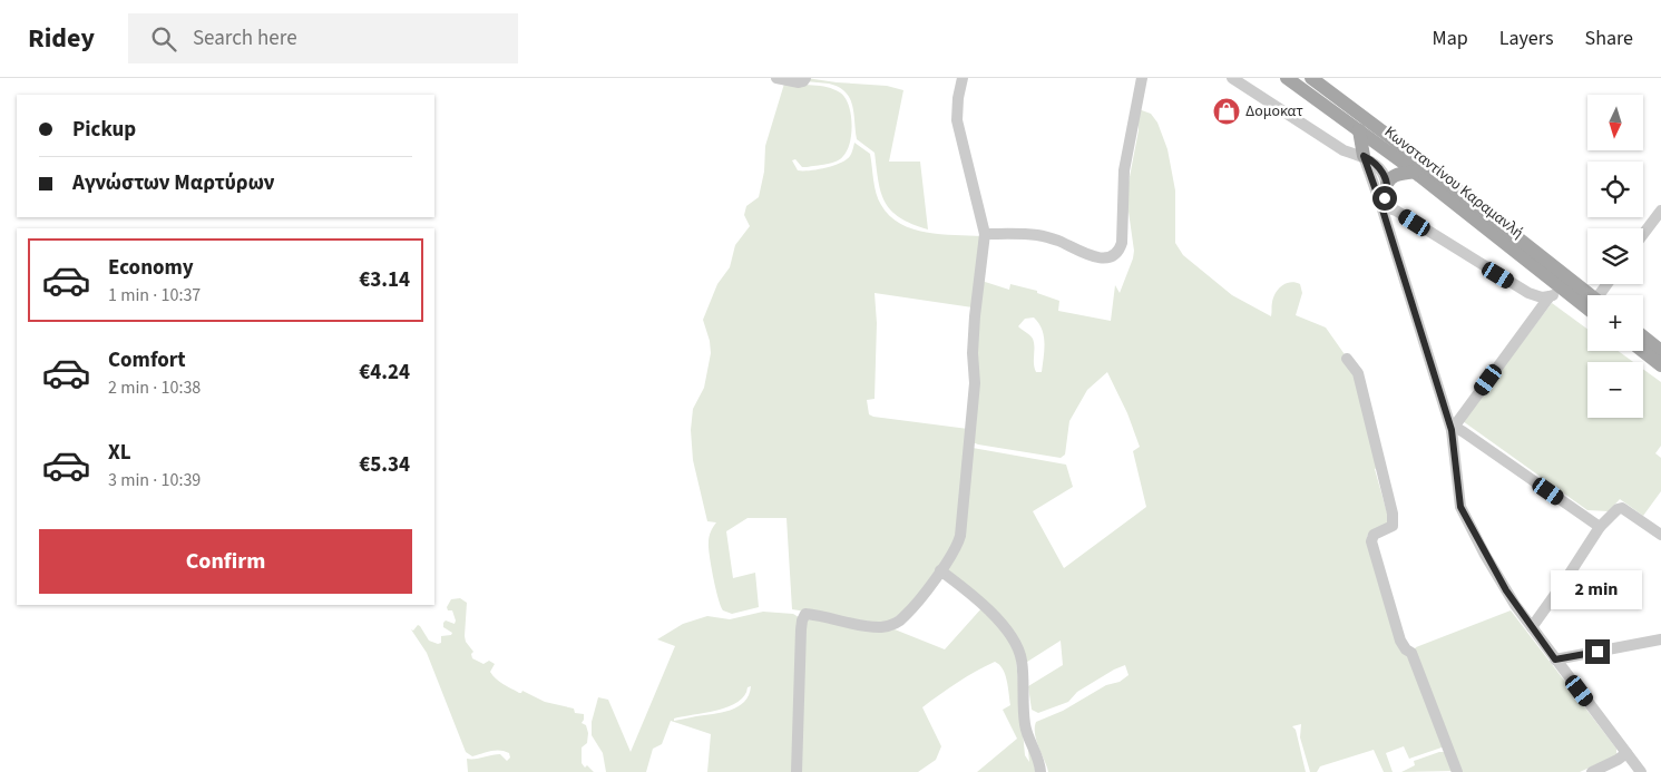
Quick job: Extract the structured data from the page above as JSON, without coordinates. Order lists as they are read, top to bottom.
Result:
{
  "streets": {
    "main road": ["Κωνσταντίνου Καραμανλή"]
  },
  "places": {
    "shop": ["Δομοκατ"]
  },
  "north": "bottom",
  "page": {
    "header": "Ridey",
    "search": "Search here",
    "nav": ["Map", "Layers", "Share"],
    "map_buttons": ["+", "−"],
    "banner": ["Pickup", "Αγνώστων Μαρτύρων"],
    "list": [
      {
        "name": "Economy",
        "note": "1 min · 10:37",
        "value": "€3.14"
      },
      {
        "name": "Comfort",
        "note": "2 min · 10:38",
        "value": "€4.24"
      },
      {
        "name": "XL",
        "note": "3 min · 10:39",
        "value": "€5.34"
      }
    ],
    "buttons": "Confirm",
    "bubble": "2 min"
  }
}
